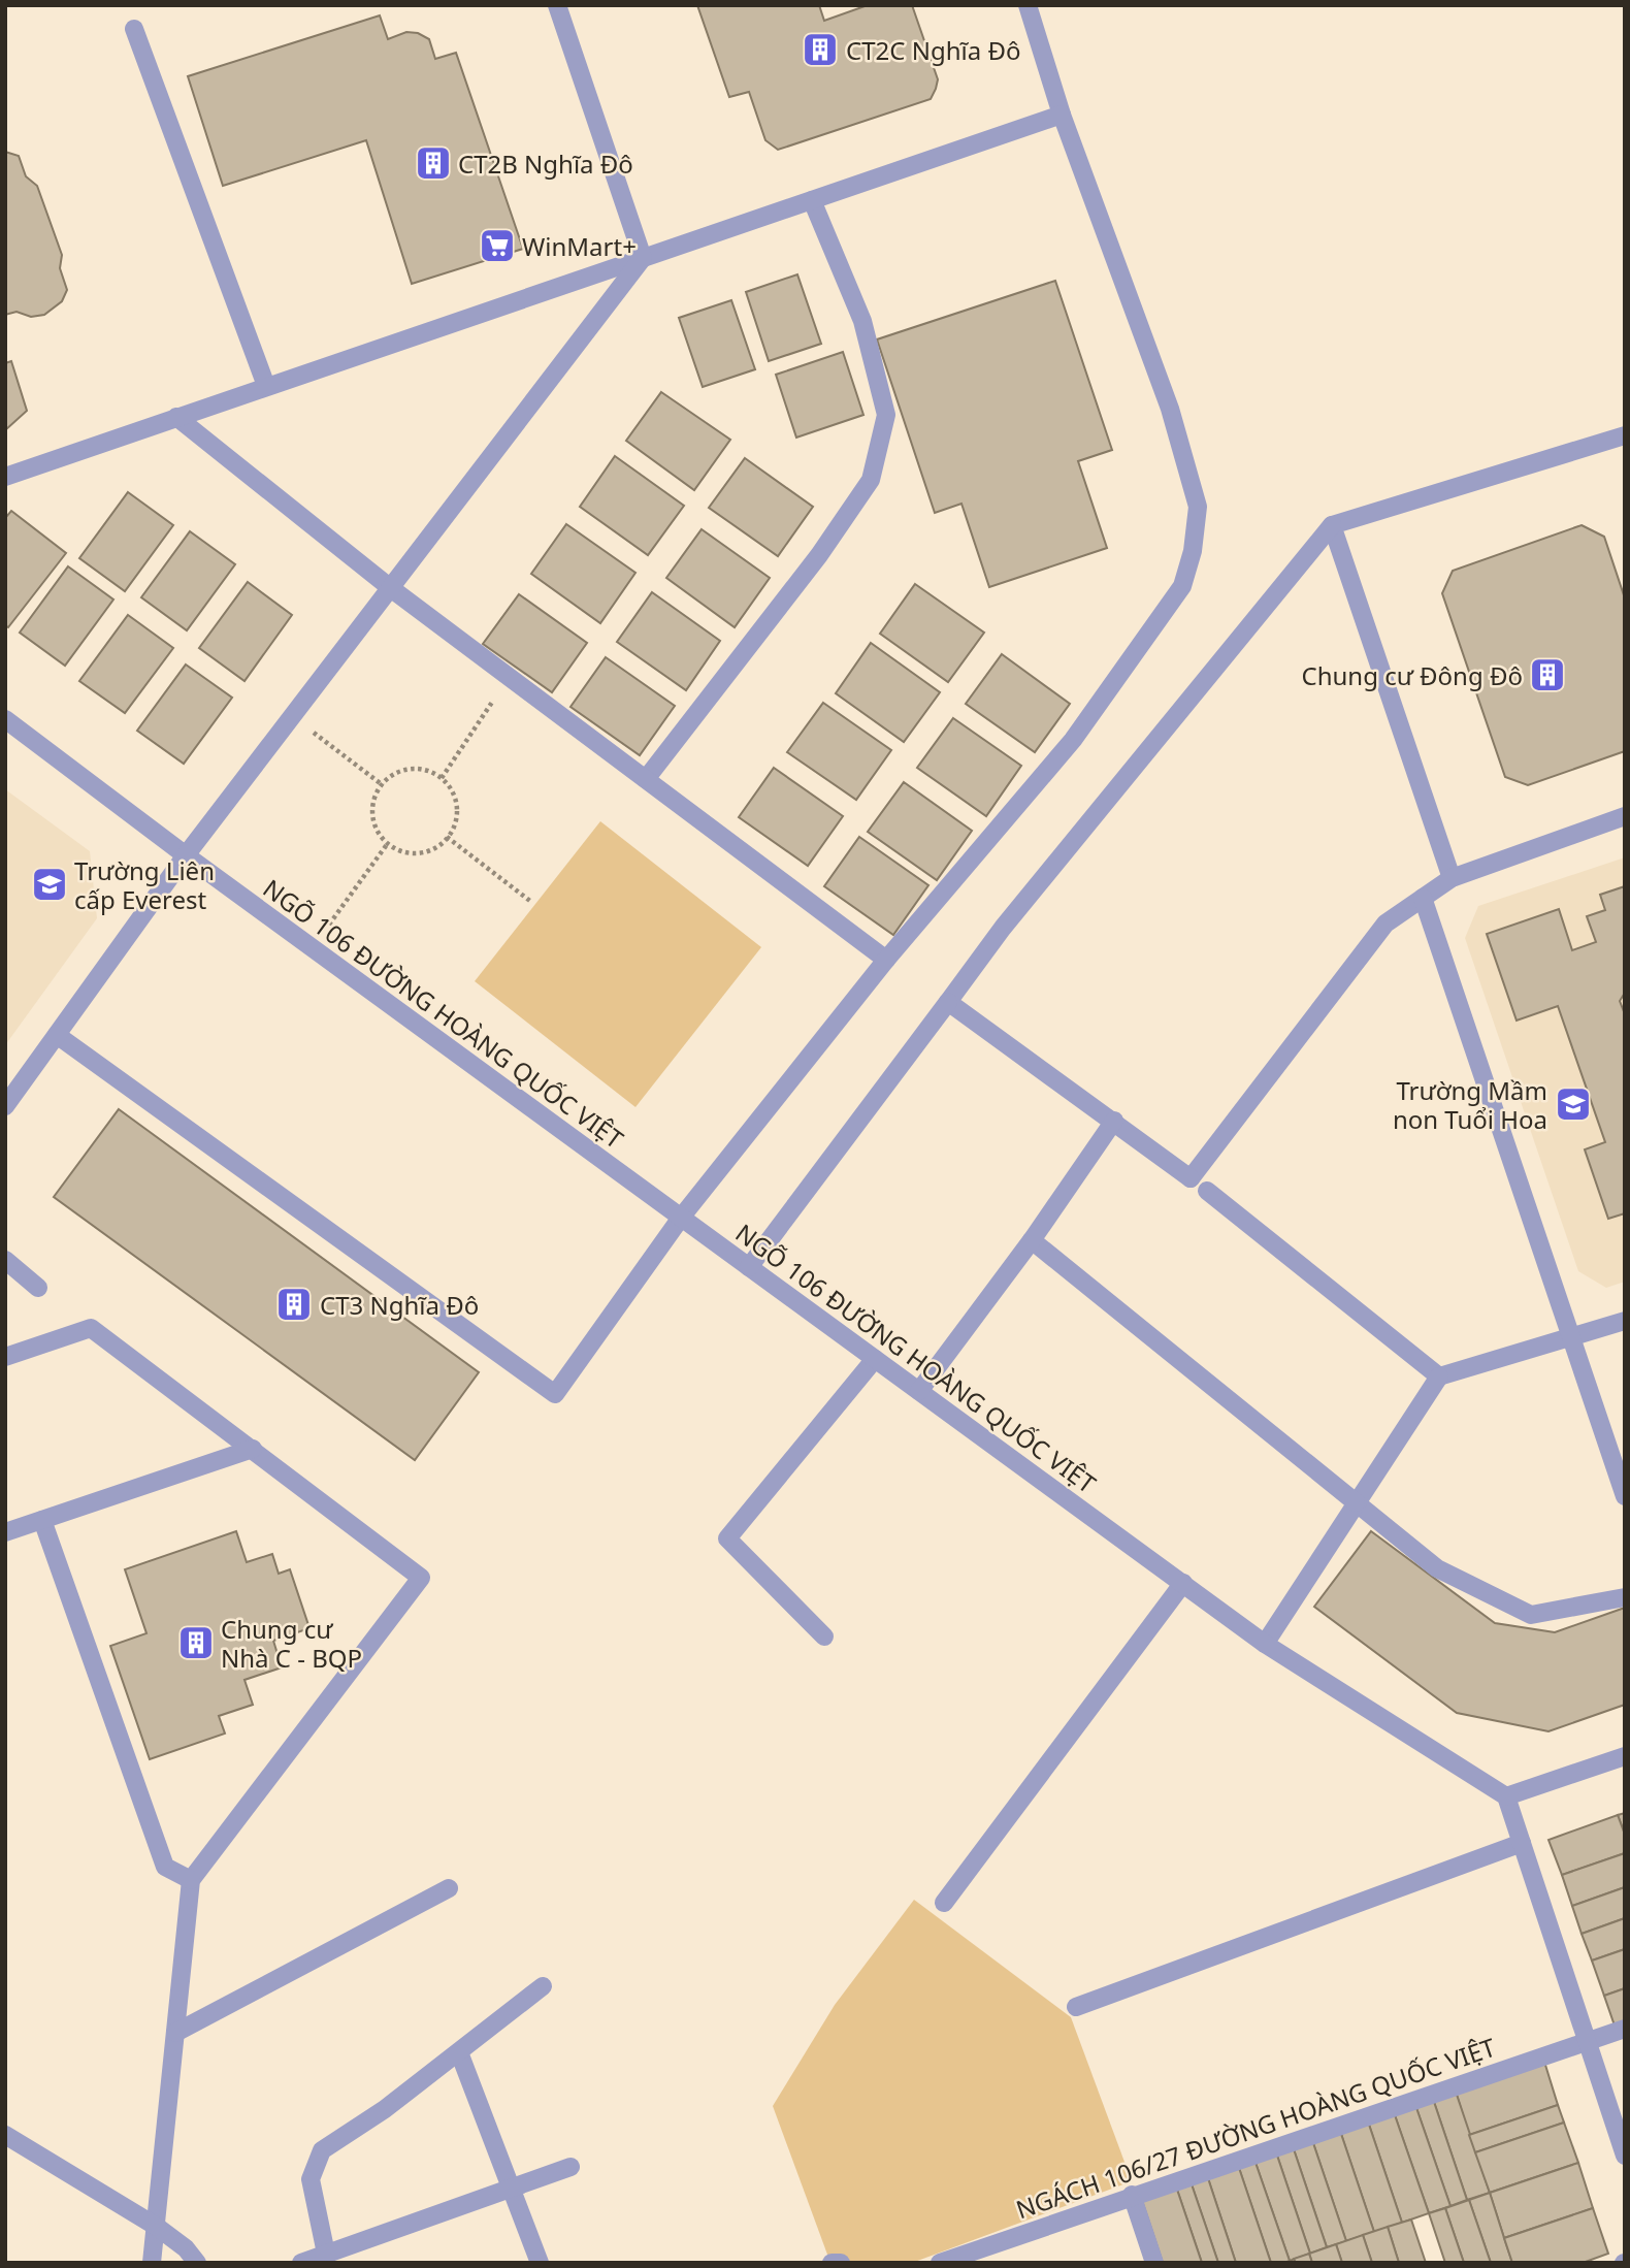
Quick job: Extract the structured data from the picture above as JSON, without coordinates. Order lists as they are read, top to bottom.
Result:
{
  "streets": {
    "street": ["NGÕ 106 ĐƯỜNG HOÀNG QUỐC VIỆT", "NGÁCH 106/27 ĐƯỜNG HOÀNG QUỐC VIỆT"]
  },
  "places": {
    "building": [
      "CT2C Nghĩa Đô",
      "CT2B Nghĩa Đô",
      "Chung cư Đông Đô",
      "CT3 Nghĩa Đô",
      "Chung cư Nhà C - BQP"
    ],
    "supermarket": ["WinMart+"],
    "school or university": ["Trường Liên cấp Everest", "Trường Mầm non Tuổi Hoa"]
  }
}
